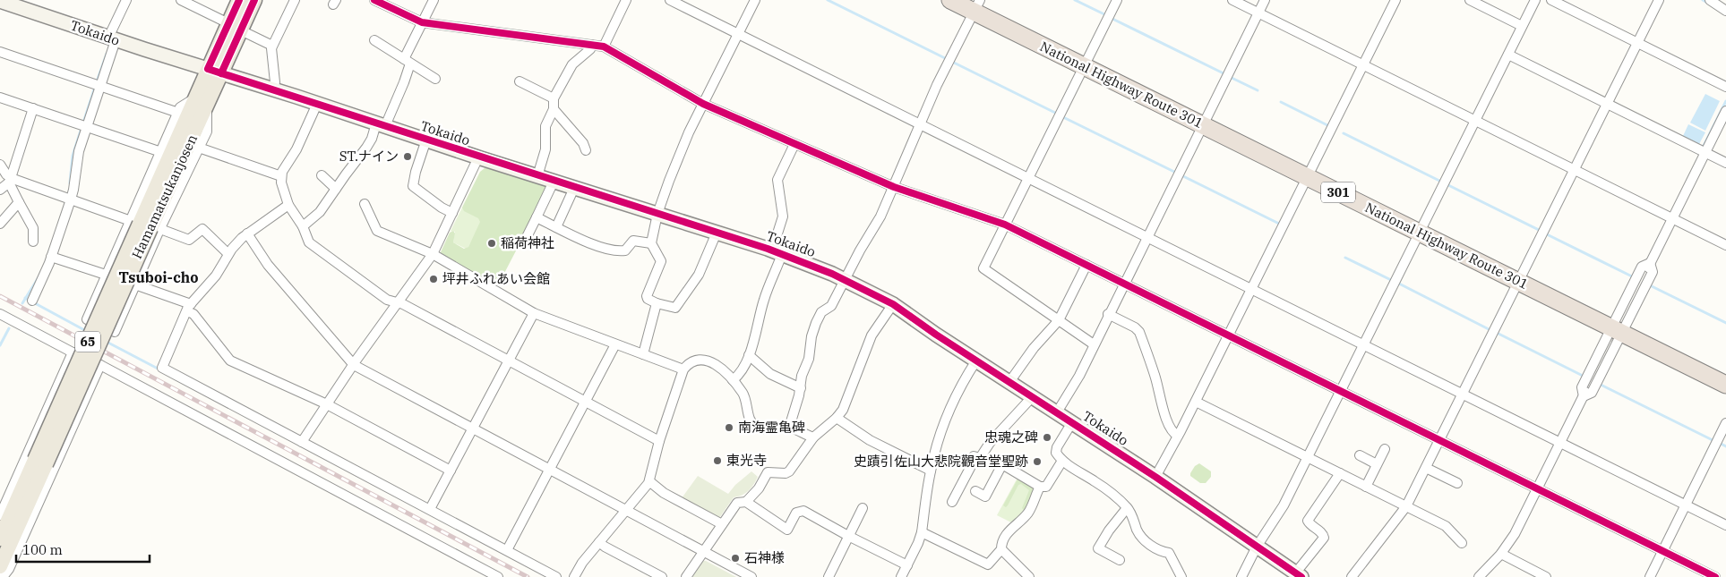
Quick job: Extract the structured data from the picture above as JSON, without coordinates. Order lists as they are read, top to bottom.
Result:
{
  "streets": {
    "highway": ["National Highway Route 301", "301"],
    "main road": ["Tokaido", "Hamamatsukanjosen", "65"]
  },
  "crossings": [
    ["Tokaido", "Hamamatsukanjosen"]
  ],
  "districts": ["Tsuboi-cho"],
  "places": [
    "ST.ナイン",
    "稲荷神社",
    "坪井ふれあい会館",
    "南海霊亀碑",
    "忠魂之碑",
    "東光寺",
    "史蹟引佐山大悲院觀音堂聖跡",
    "石神様"
  ],
  "scale_bar": "100 m"
}
